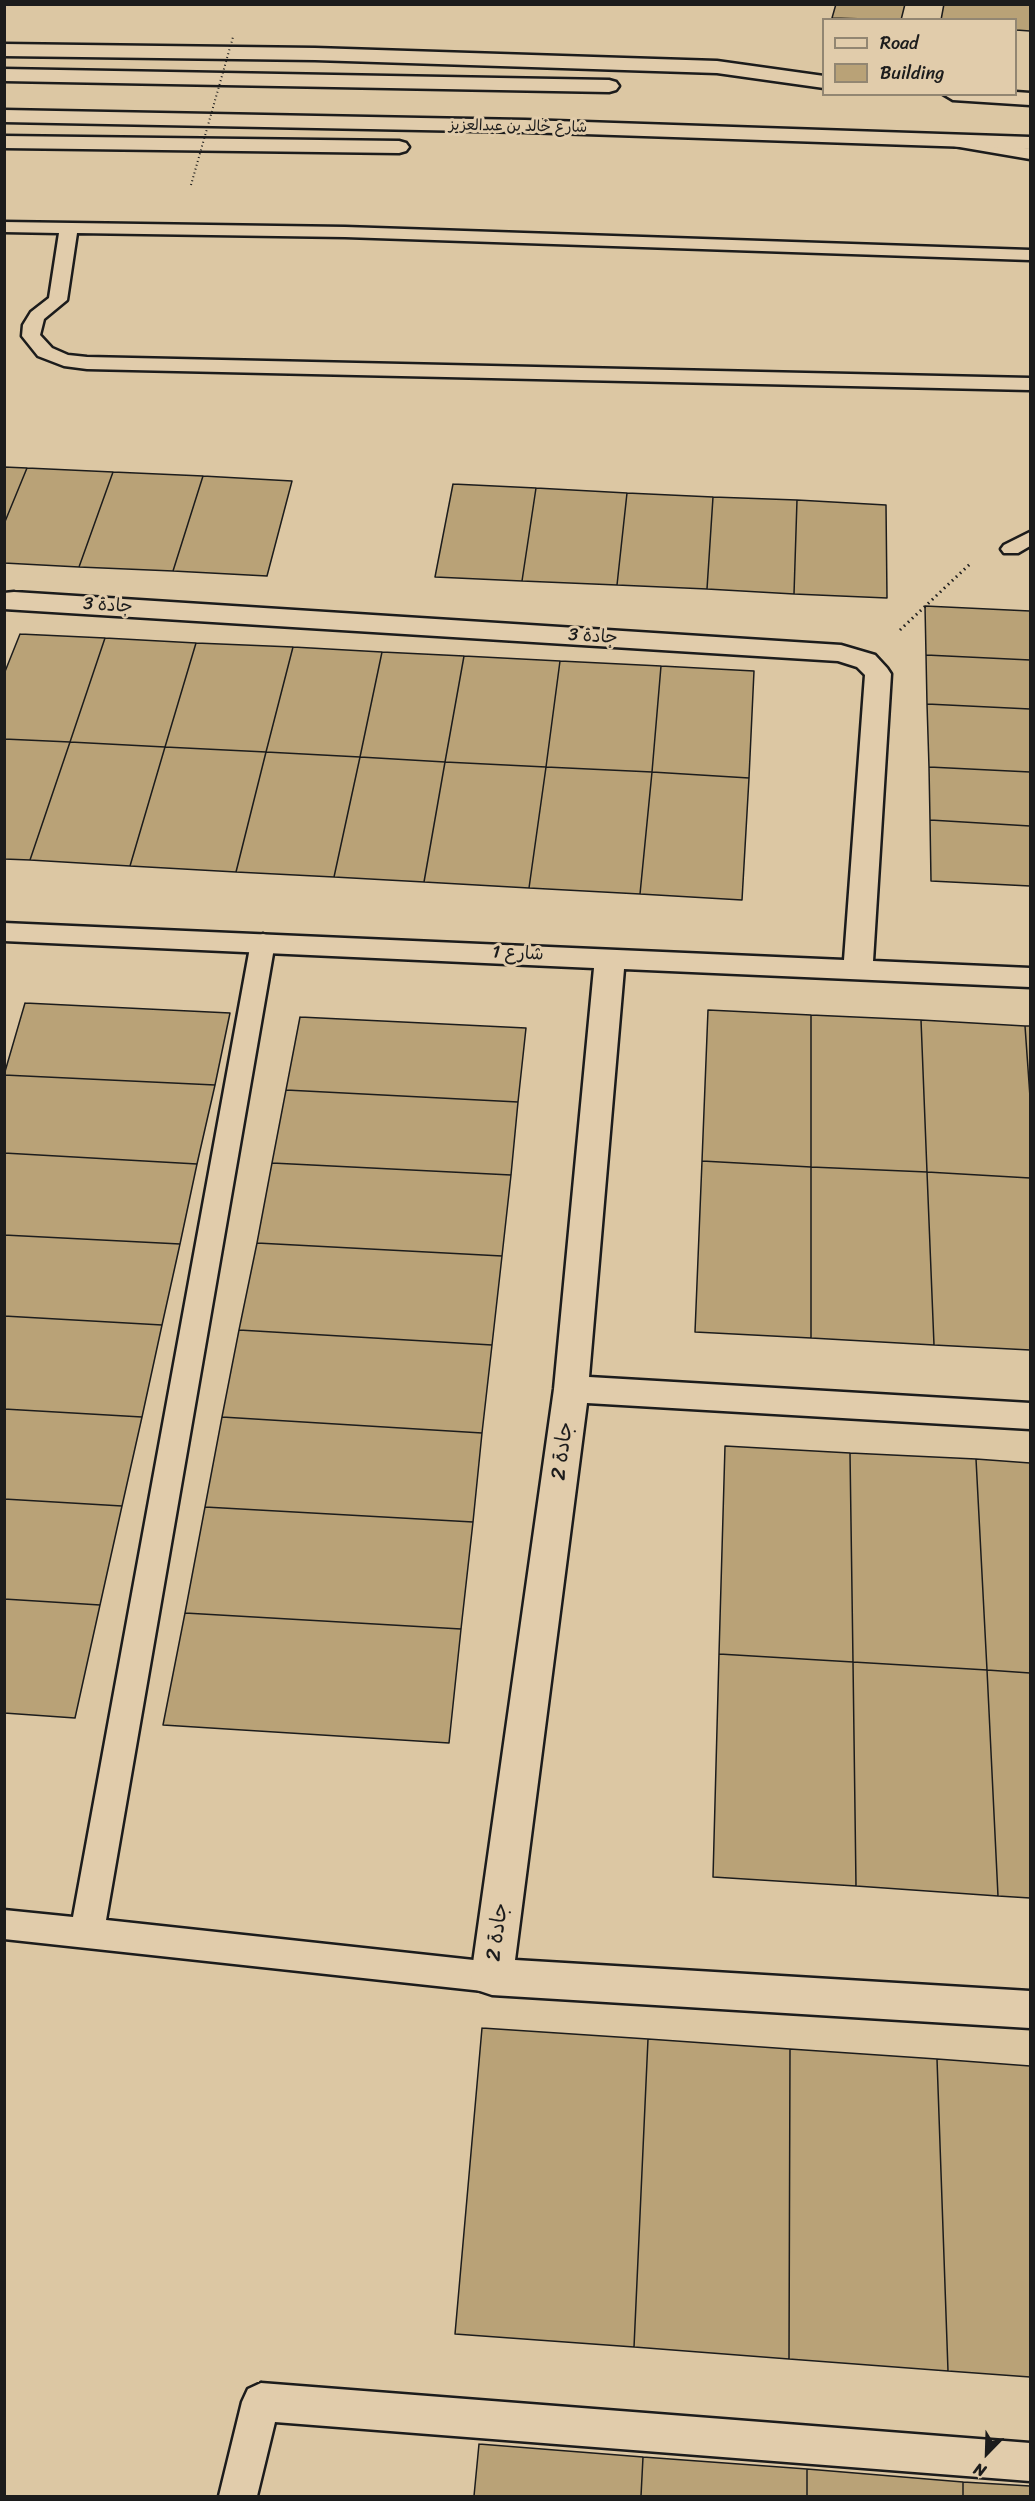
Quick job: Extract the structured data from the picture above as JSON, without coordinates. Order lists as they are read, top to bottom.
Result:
{
  "streets": {
    "main road": [
      "شارع خالد بن عبدالعزيز",
      "جادة 3",
      "شارع 1",
      "جادة 2"
    ]
  },
  "crossings": [
    ["شارع 1", "جادة 2"]
  ],
  "legend": ["Road", "Building"],
  "north": "bottom left"
}
